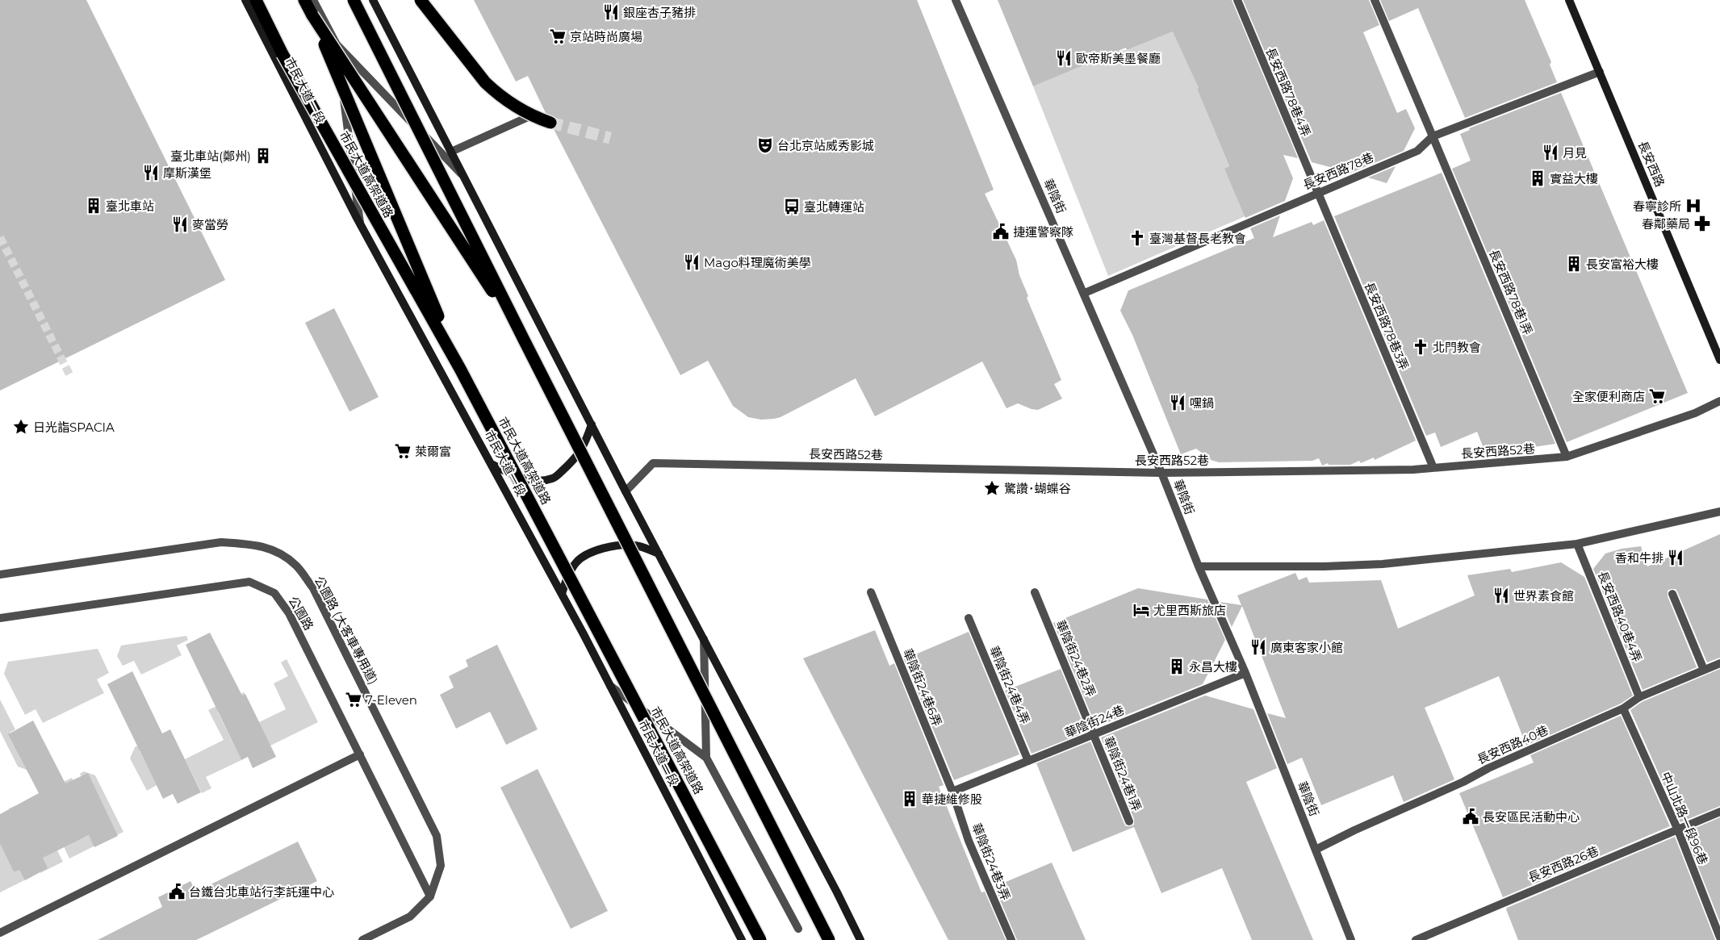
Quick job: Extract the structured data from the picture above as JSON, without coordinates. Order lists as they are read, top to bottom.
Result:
{
  "streets": {
    "highway": ["市民大道高架道路"],
    "street": [
      "市民大道一段",
      "長安西路78巷4弄",
      "長安西路",
      "長安西路78巷",
      "華陰街",
      "長安西路78巷1弄",
      "長安西路78巷3弄",
      "長安西路52巷",
      "公園路",
      "長安西路40巷4弄",
      "公園路 (大客車專用道)",
      "華陰街24巷2弄",
      "華陰街24巷4弄",
      "華陰街24巷6弄",
      "華陰街24巷",
      "長安西路40巷",
      "華陰街24巷1弄",
      "中山北路一段96巷",
      "華陰街24巷3弄",
      "長安西路26巷"
    ]
  },
  "crossings": [
    ["長安西路78巷4弄", "長安西路78巷"],
    ["長安西路78巷4弄", "長安西路78巷3弄"],
    ["長安西路", "長安西路78巷"],
    ["長安西路78巷", "華陰街"],
    ["長安西路78巷", "長安西路78巷1弄"],
    ["長安西路78巷", "長安西路78巷3弄"],
    ["華陰街", "長安西路52巷"],
    ["華陰街", "華陰街24巷"],
    ["華陰街", "長安西路40巷"],
    ["長安西路78巷1弄", "長安西路52巷"],
    ["長安西路78巷3弄", "長安西路52巷"],
    ["公園路", "公園路 (大客車專用道)"],
    ["長安西路40巷4弄", "長安西路40巷"],
    ["華陰街24巷2弄", "華陰街24巷"],
    ["華陰街24巷2弄", "華陰街24巷1弄"],
    ["華陰街24巷4弄", "華陰街24巷"],
    ["華陰街24巷6弄", "華陰街24巷"],
    ["華陰街24巷6弄", "華陰街24巷3弄"],
    ["華陰街24巷", "華陰街24巷1弄"],
    ["華陰街24巷", "華陰街24巷3弄"],
    ["長安西路40巷", "中山北路一段96巷"],
    ["中山北路一段96巷", "長安西路26巷"]
  ],
  "places": {
    "restaurant": [
      "銀座杏子豬排",
      "歐帝斯美墨餐廳",
      "月見",
      "摩斯漢堡",
      "麥當勞",
      "Mago料理魔術美學",
      "嘿鍋",
      "香和牛排",
      "世界素食館",
      "廣東客家小館"
    ],
    "supermarket": [
      "京站時尚廣場",
      "全家便利商店",
      "萊爾富",
      "7-Eleven"
    ],
    "theatre": ["台北京站威秀影城"],
    "building": [
      "臺北車站(鄭州)",
      "實益大樓",
      "臺北車站",
      "長安富裕大樓",
      "永昌大樓",
      "華捷維修股"
    ],
    "hospital": ["春寧診所"],
    "bus stop": ["臺北轉運站"],
    "pharmacy": ["春鄰藥局"],
    "public building": ["捷運警察隊", "長安區民活動中心", "台鐵台北車站行李託運中心"],
    "church": ["臺灣基督長老教會", "北門教會"],
    "place": ["日光詣SPACIA", "驚讚･蝴蝶谷"],
    "hotel": ["尤里西斯旅店"]
  }
}
